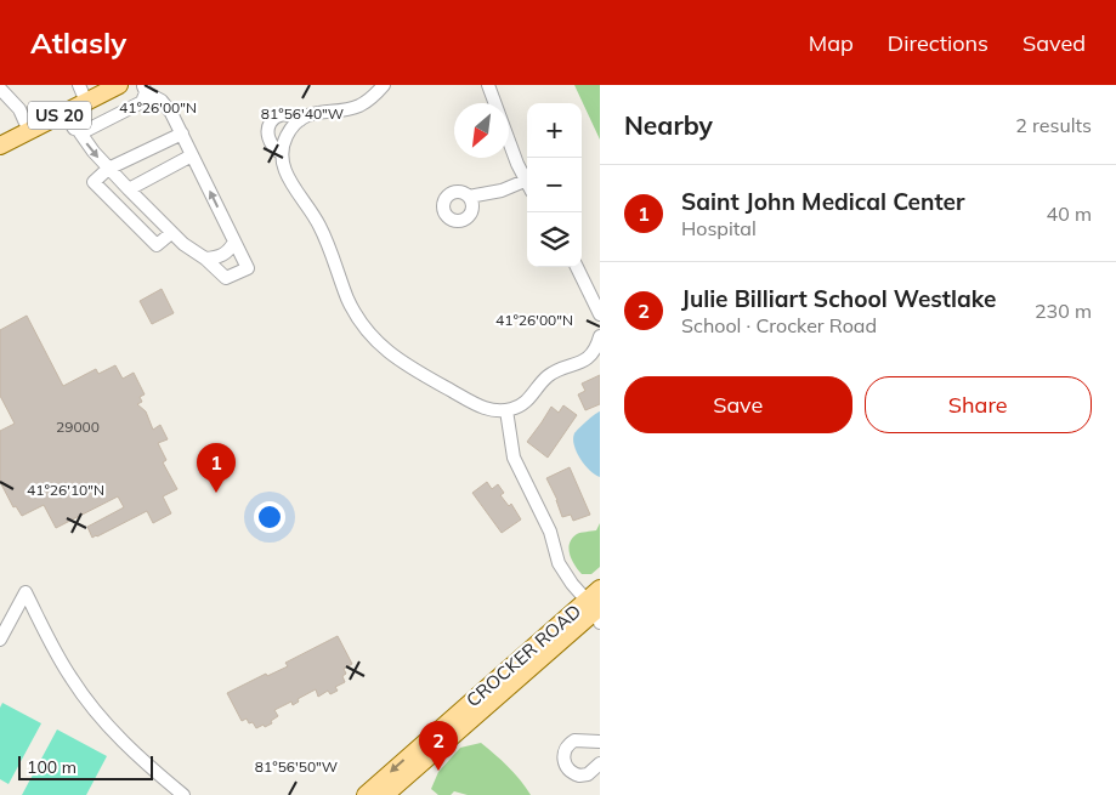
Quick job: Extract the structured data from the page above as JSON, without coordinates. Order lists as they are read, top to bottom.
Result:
{
  "streets": {
    "main road": ["US 20", "CROCKER ROAD"]
  },
  "house_numbers": ["29000"],
  "scale_bar": "100 m",
  "north": "bottom left",
  "page": {
    "header": "Atlasly",
    "nav": ["Map", "Directions", "Saved"],
    "heading": ["Nearby", "2 results"],
    "map_buttons": ["+", "−"],
    "list": [
      {
        "mark": "1",
        "name": "Saint John Medical Center",
        "note": "Hospital",
        "value": "40 m"
      },
      {
        "mark": "2",
        "name": "Julie Billiart School Westlake",
        "note": "School · Crocker Road",
        "value": "230 m"
      }
    ],
    "buttons": ["Save", "Share"],
    "pins": ["1", "2"],
    "scale": "100 m"
  },
  "coordinates": [
    "41°26'00\"N",
    "81°56'40\"W",
    "41°26'10\"N",
    "81°56'50\"W"
  ]
}
